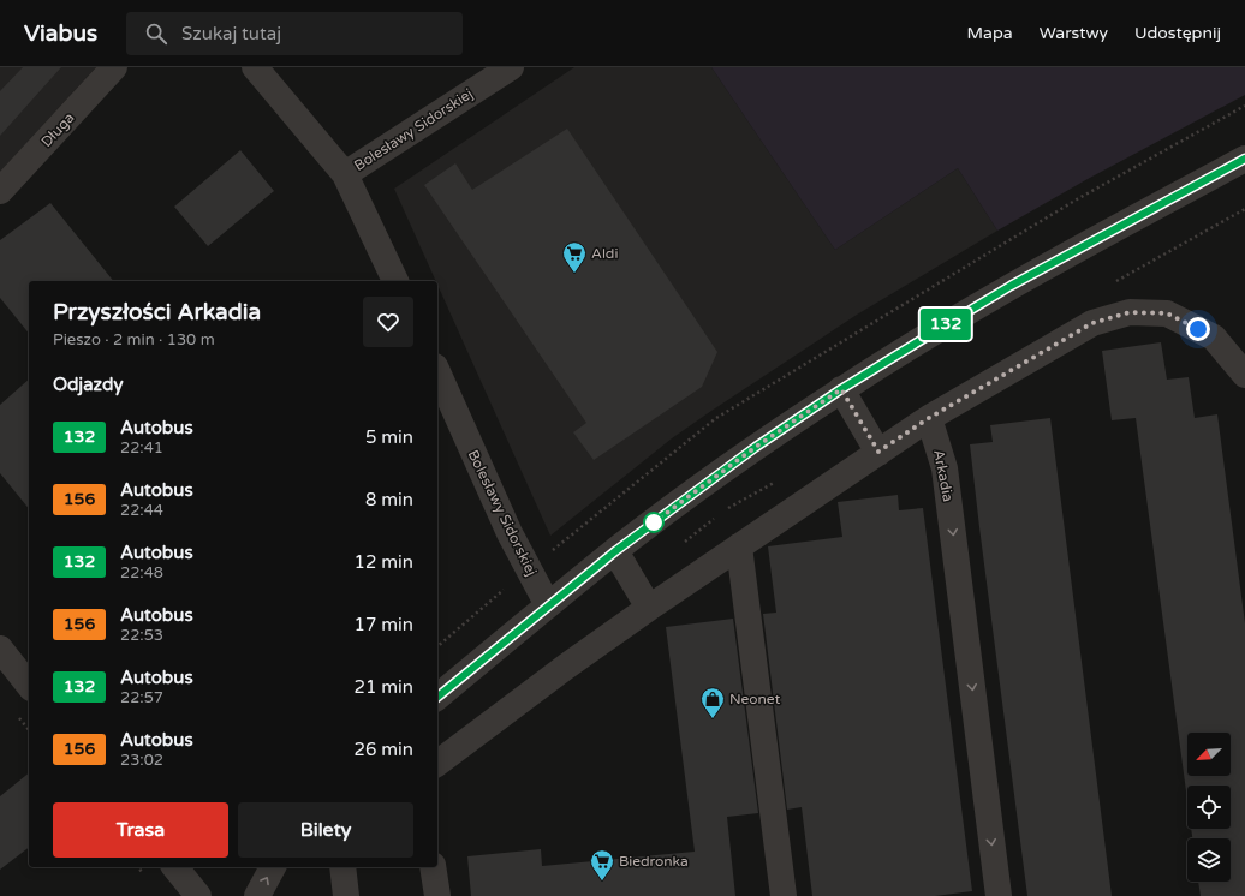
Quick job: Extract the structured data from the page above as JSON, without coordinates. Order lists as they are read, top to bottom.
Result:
{
  "streets": {
    "street": ["Długa", "Bolesławy Sidorskiej", "Arkadia"]
  },
  "places": {
    "supermarket": ["Aldi", "Biedronka"],
    "shop": ["Neonet"]
  },
  "lines": ["bus line 132"],
  "north": "bottom left",
  "page": {
    "header": "Viabus",
    "search": "Szukaj tutaj",
    "nav": ["Mapa", "Warstwy", "Udostępnij"],
    "on_map": "132",
    "heading": [
      ["Przyszłości Arkadia", "Pieszo · 2 min · 130 m"],
      "Odjazdy"
    ],
    "list": [
      {
        "mark": "132",
        "name": "Autobus",
        "note": "22:41",
        "value": "5 min"
      },
      {
        "mark": "156",
        "name": "Autobus",
        "note": "22:44",
        "value": "8 min"
      },
      {
        "mark": "132",
        "name": "Autobus",
        "note": "22:48",
        "value": "12 min"
      },
      {
        "mark": "156",
        "name": "Autobus",
        "note": "22:53",
        "value": "17 min"
      },
      {
        "mark": "132",
        "name": "Autobus",
        "note": "22:57",
        "value": "21 min"
      },
      {
        "mark": "156",
        "name": "Autobus",
        "note": "23:02",
        "value": "26 min"
      }
    ],
    "buttons": ["Trasa", "Bilety"]
  }
}
